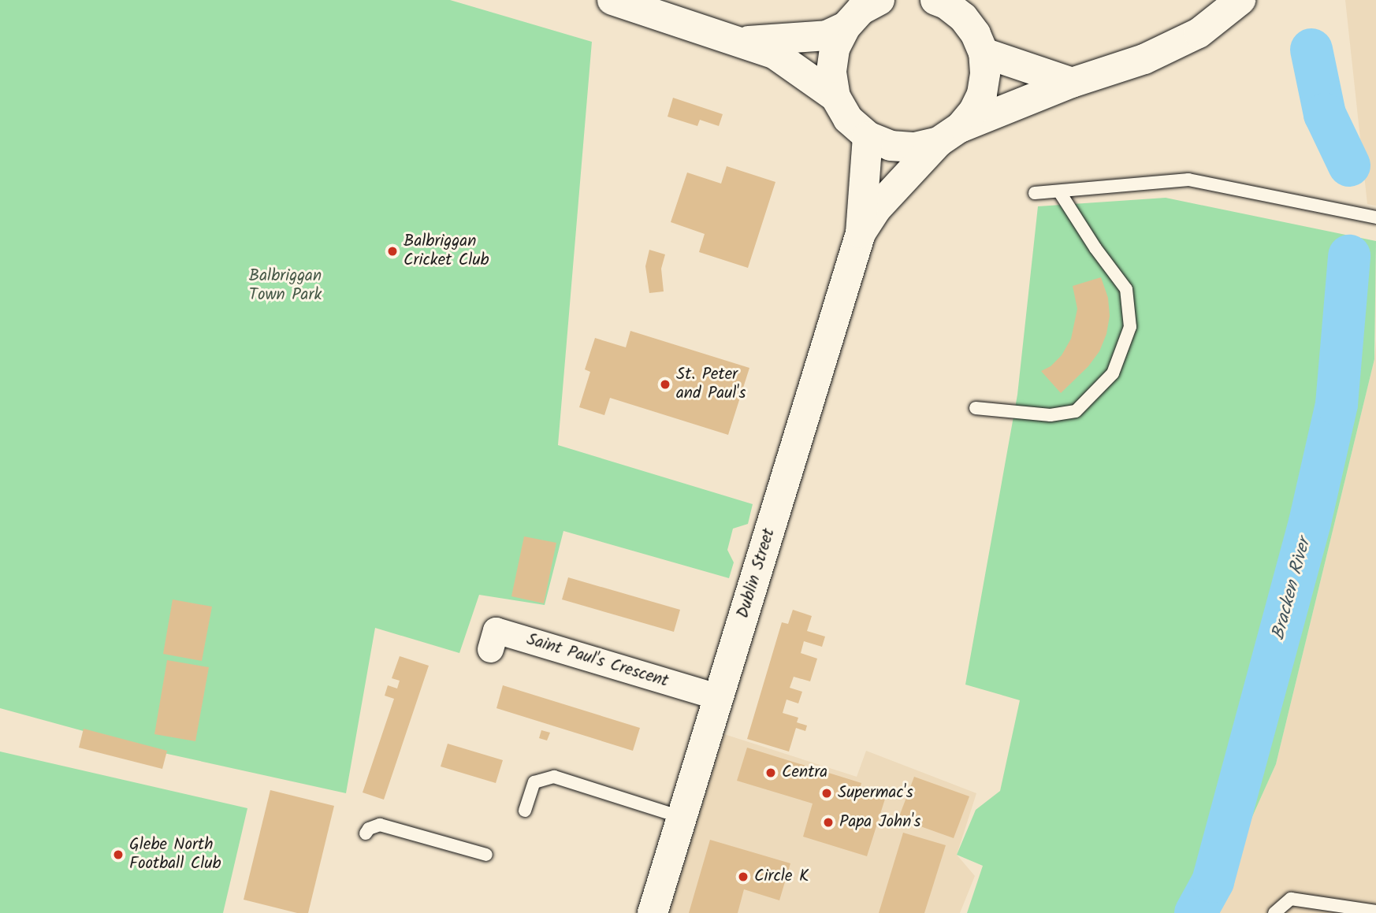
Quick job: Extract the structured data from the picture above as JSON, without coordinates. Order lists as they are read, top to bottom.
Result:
{
  "streets": {
    "main road": ["Dublin Street"],
    "street": ["Saint Paul's Crescent"]
  },
  "crossings": [
    ["Dublin Street", "Saint Paul's Crescent"]
  ],
  "water": ["Bracken River"],
  "parks": ["Balbriggan Town Park"],
  "places": [
    "Balbriggan Cricket Club",
    "St. Peter and Paul's",
    "Centra",
    "Supermac's",
    "Papa John's",
    "Glebe North Football Club",
    "Circle K"
  ]
}
